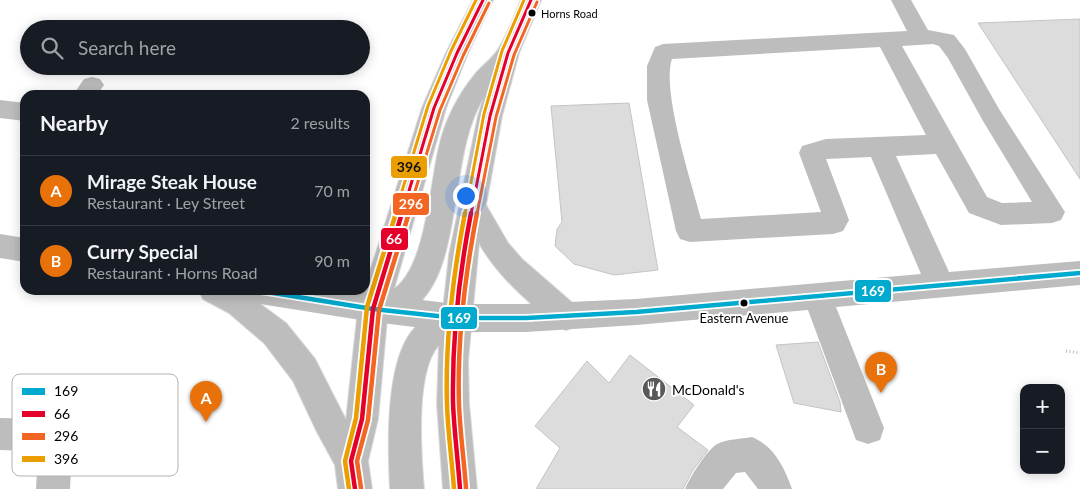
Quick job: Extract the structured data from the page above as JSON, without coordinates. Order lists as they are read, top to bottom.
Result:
{
  "places": {
    "other": ["Horns Road", "Eastern Avenue"],
    "restaurant": ["McDonald's"]
  },
  "lines": [
    "transit line 66",
    "transit line 396",
    "transit line 296",
    "transit line 169"
  ],
  "legend": [
    "169",
    "66",
    "296",
    "396"
  ],
  "page": {
    "search": "Search here",
    "heading": ["Nearby", "2 results"],
    "list": [
      {
        "mark": "A",
        "name": "Mirage Steak House",
        "note": "Restaurant · Ley Street",
        "value": "70 m"
      },
      {
        "mark": "B",
        "name": "Curry Special",
        "note": "Restaurant · Horns Road",
        "value": "90 m"
      }
    ],
    "pins": ["B", "A"],
    "map_buttons": ["+", "−"]
  }
}
